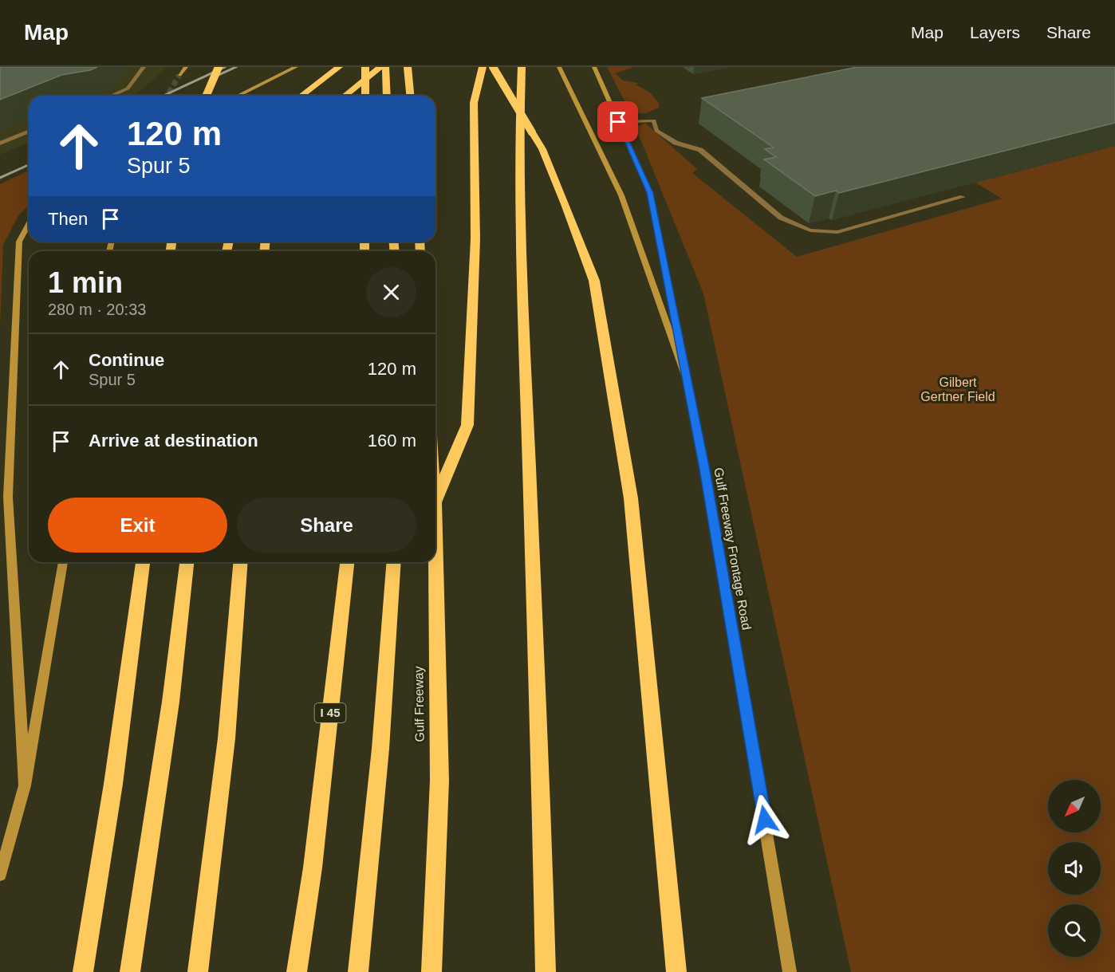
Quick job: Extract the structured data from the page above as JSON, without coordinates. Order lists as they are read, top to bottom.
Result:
{
  "streets": {
    "highway": ["Gulf Freeway", "I 45"],
    "main road": ["Gulf Freeway Frontage Road"]
  },
  "parks": ["Gilbert Gertner Field"],
  "north": "bottom left",
  "page": {
    "header": "Map",
    "nav": ["Map", "Layers", "Share"],
    "turn": ["120 m", "Spur 5"],
    "then": "Then",
    "heading": ["1 min", "280 m · 20:33"],
    "list": [
      {
        "name": "Continue",
        "note": "Spur 5",
        "value": "120 m"
      },
      {
        "name": "Arrive at destination",
        "value": "160 m"
      }
    ],
    "buttons": ["Exit", "Share"]
  }
}
